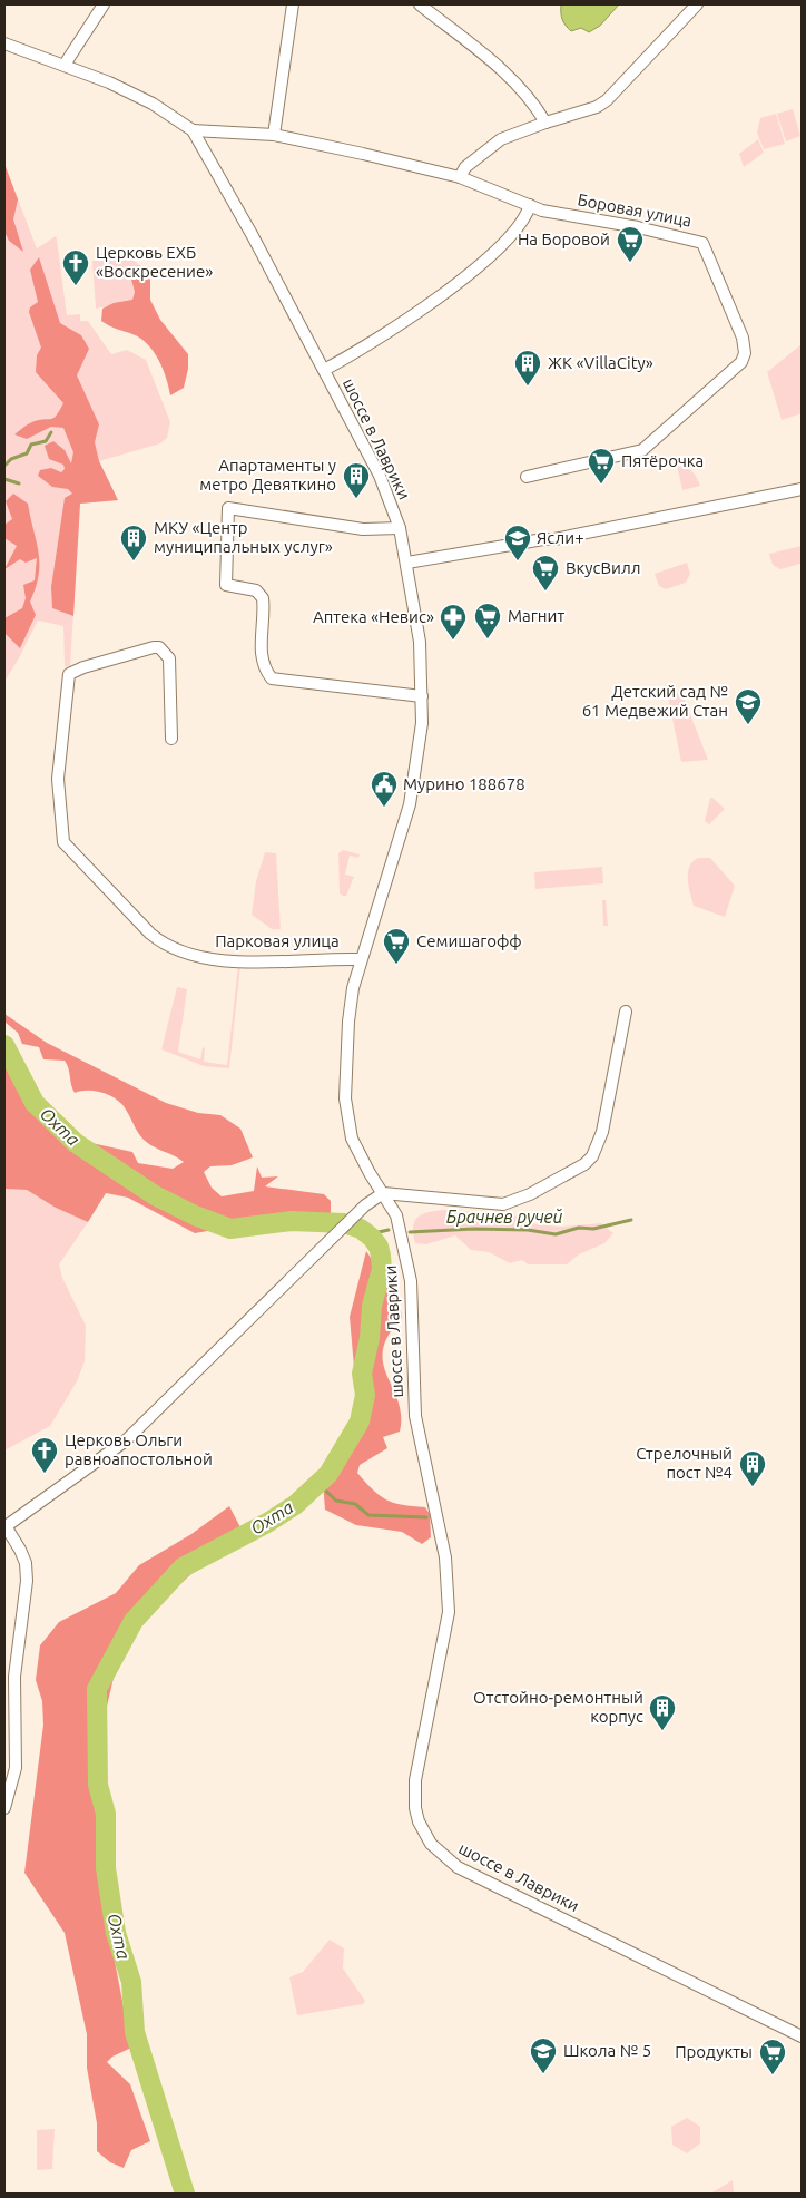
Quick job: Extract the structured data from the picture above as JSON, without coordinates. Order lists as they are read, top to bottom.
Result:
{
  "streets": {
    "street": ["Боровая улица", "шоссе в Лаврики", "Парковая улица"]
  },
  "crossings": [
    ["Боровая улица", "шоссе в Лаврики"],
    ["шоссе в Лаврики", "Парковая улица"]
  ],
  "water": ["Охта", "Брачнев ручей"],
  "places": {
    "supermarket": [
      "На Боровой",
      "Пятёрочка",
      "ВкусВилл",
      "Магнит",
      "Семишагофф",
      "Продукты"
    ],
    "church": ["Церковь ЕХБ «Воскресение»", "Церковь Ольги равноапостольной"],
    "building": [
      "ЖК «VillaCity»",
      "Апартаменты у метро Девяткино",
      "МКУ «Центр муниципальных услуг»",
      "Стрелочный пост №4",
      "Отстойно-ремонтный корпус"
    ],
    "school or university": ["Ясли+", "Детский сад № 61 Медвежий Стан", "Школа № 5"],
    "pharmacy": ["Аптека «Невис»"],
    "public building": ["Мурино 188678"]
  }
}
